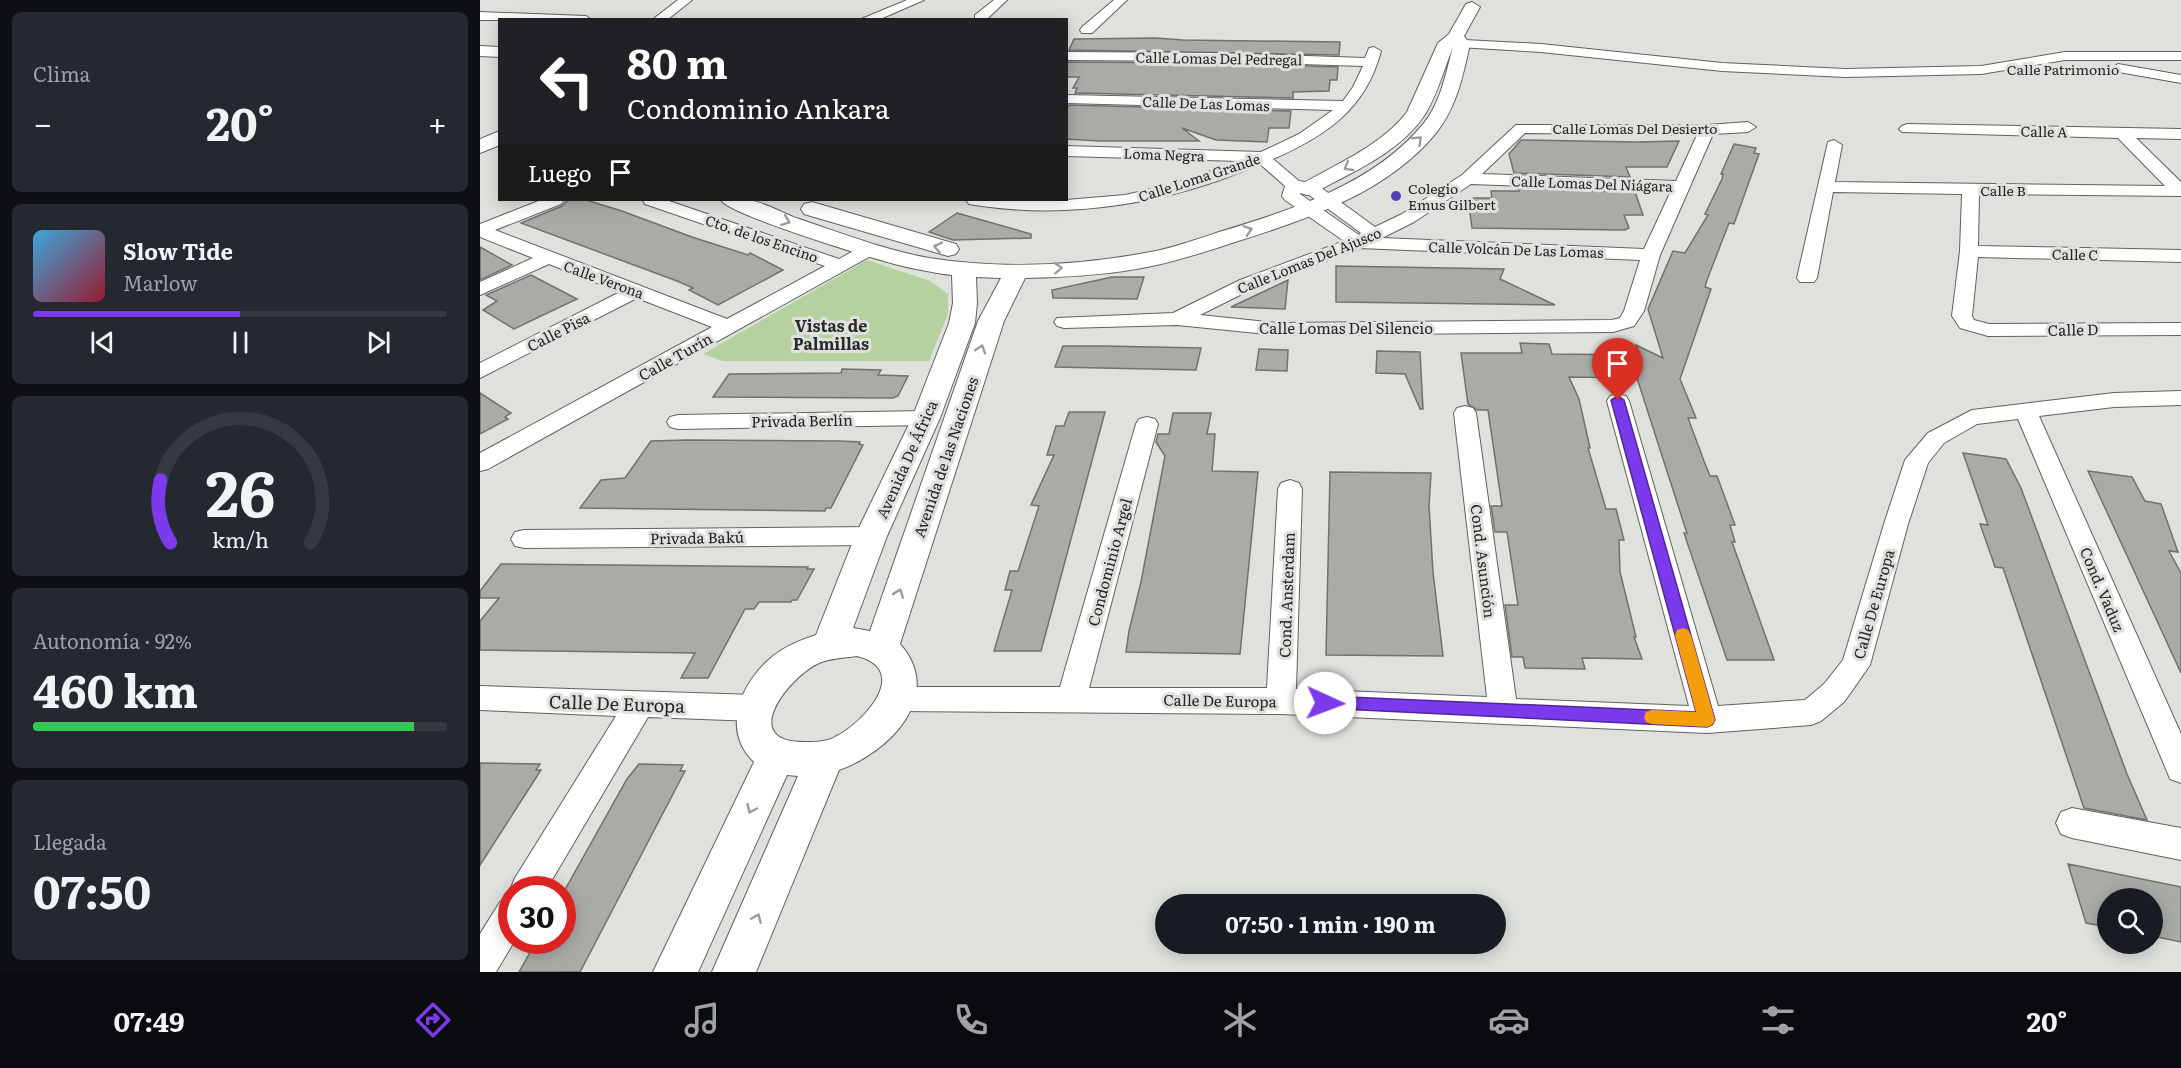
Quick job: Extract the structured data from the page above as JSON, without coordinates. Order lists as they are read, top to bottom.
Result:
{
  "streets": {
    "street": [
      "Calle Lomas Del Pedregal",
      "Calle Patrimonio",
      "Calle De Las Lomas",
      "Calle Lomas Del Desierto",
      "Calle A",
      "Loma Negra",
      "Calle Loma Grande",
      "Calle Lomas Del Niágara",
      "Calle B",
      "Cto. de los Encino",
      "Calle Volcán De Las Lomas",
      "Calle C",
      "Calle Lomas Del Ajusco",
      "Calle Verona",
      "Calle Lomas Del Silencio",
      "Calle D",
      "Calle Pisa",
      "Calle Turín",
      "Privada Berlín",
      "Avenida de las Naciones",
      "Avenida De África",
      "Privada Bakú",
      "Cond. Asunción",
      "Condominio Argel",
      "Cond. Vaduz",
      "Cond. Ansterdam",
      "Calle De Europa"
    ]
  },
  "crossings": [
    ["Calle Lomas Del Pedregal", "Calle Loma Grande"],
    ["Calle De Las Lomas", "Calle Loma Grande"],
    ["Calle Lomas Del Desierto", "Calle Lomas Del Ajusco"],
    ["Loma Negra", "Calle Loma Grande"],
    ["Calle Lomas Del Niágara", "Calle Lomas Del Ajusco"],
    ["Cto. de los Encino", "Calle Turín"],
    ["Calle Volcán De Las Lomas", "Calle Lomas Del Ajusco"],
    ["Calle Volcán De Las Lomas", "Calle Lomas Del Silencio"],
    ["Calle C", "Calle D"],
    ["Calle Lomas Del Ajusco", "Calle Lomas Del Silencio"],
    ["Calle Verona", "Calle Pisa"],
    ["Calle Verona", "Calle Turín"],
    ["Privada Berlín", "Avenida De África"],
    ["Avenida de las Naciones", "Avenida De África"],
    ["Avenida de las Naciones", "Calle De Europa"],
    ["Avenida De África", "Privada Bakú"],
    ["Avenida De África", "Calle De Europa"],
    ["Cond. Asunción", "Calle De Europa"],
    ["Condominio Argel", "Calle De Europa"],
    ["Cond. Vaduz", "Calle De Europa"],
    ["Cond. Ansterdam", "Calle De Europa"]
  ],
  "one_way": ["Avenida de las Naciones"],
  "districts": ["Vistas de Palmillas"],
  "places": ["Colegio Emus Gilbert"],
  "page": {
    "tile": [
      "Clima",
      ["Autonomía · 92%", "460 km"],
      ["Llegada", "07:50"]
    ],
    "turn": ["80 m", "Condominio Ankara"],
    "heat": ["−", "20°", "+"],
    "then": "Luego",
    "song": ["Slow Tide", "Marlow"],
    "limit": "30",
    "trip": "07:50 · 1 min · 190 m",
    "tabs": ["07:49", "20°"],
    "gauge": ["26", "km/h"]
  }
}
